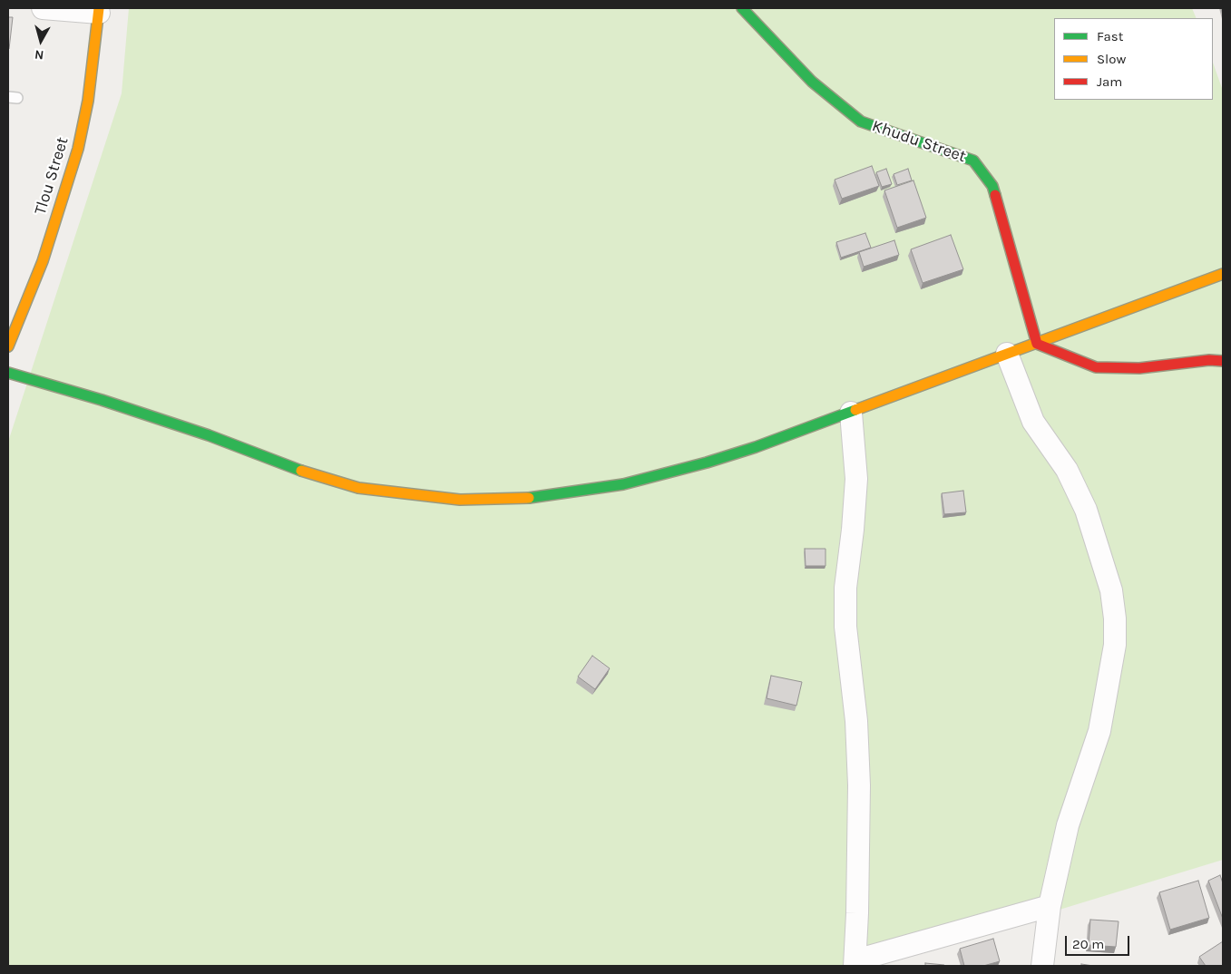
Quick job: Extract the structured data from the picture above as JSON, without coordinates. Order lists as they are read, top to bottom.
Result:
{
  "streets": {
    "street": ["Khudu Street", "Tlou Street"]
  },
  "legend": ["Fast", "Slow", "Jam"],
  "scale_bar": "20 m",
  "north": "bottom"
}
